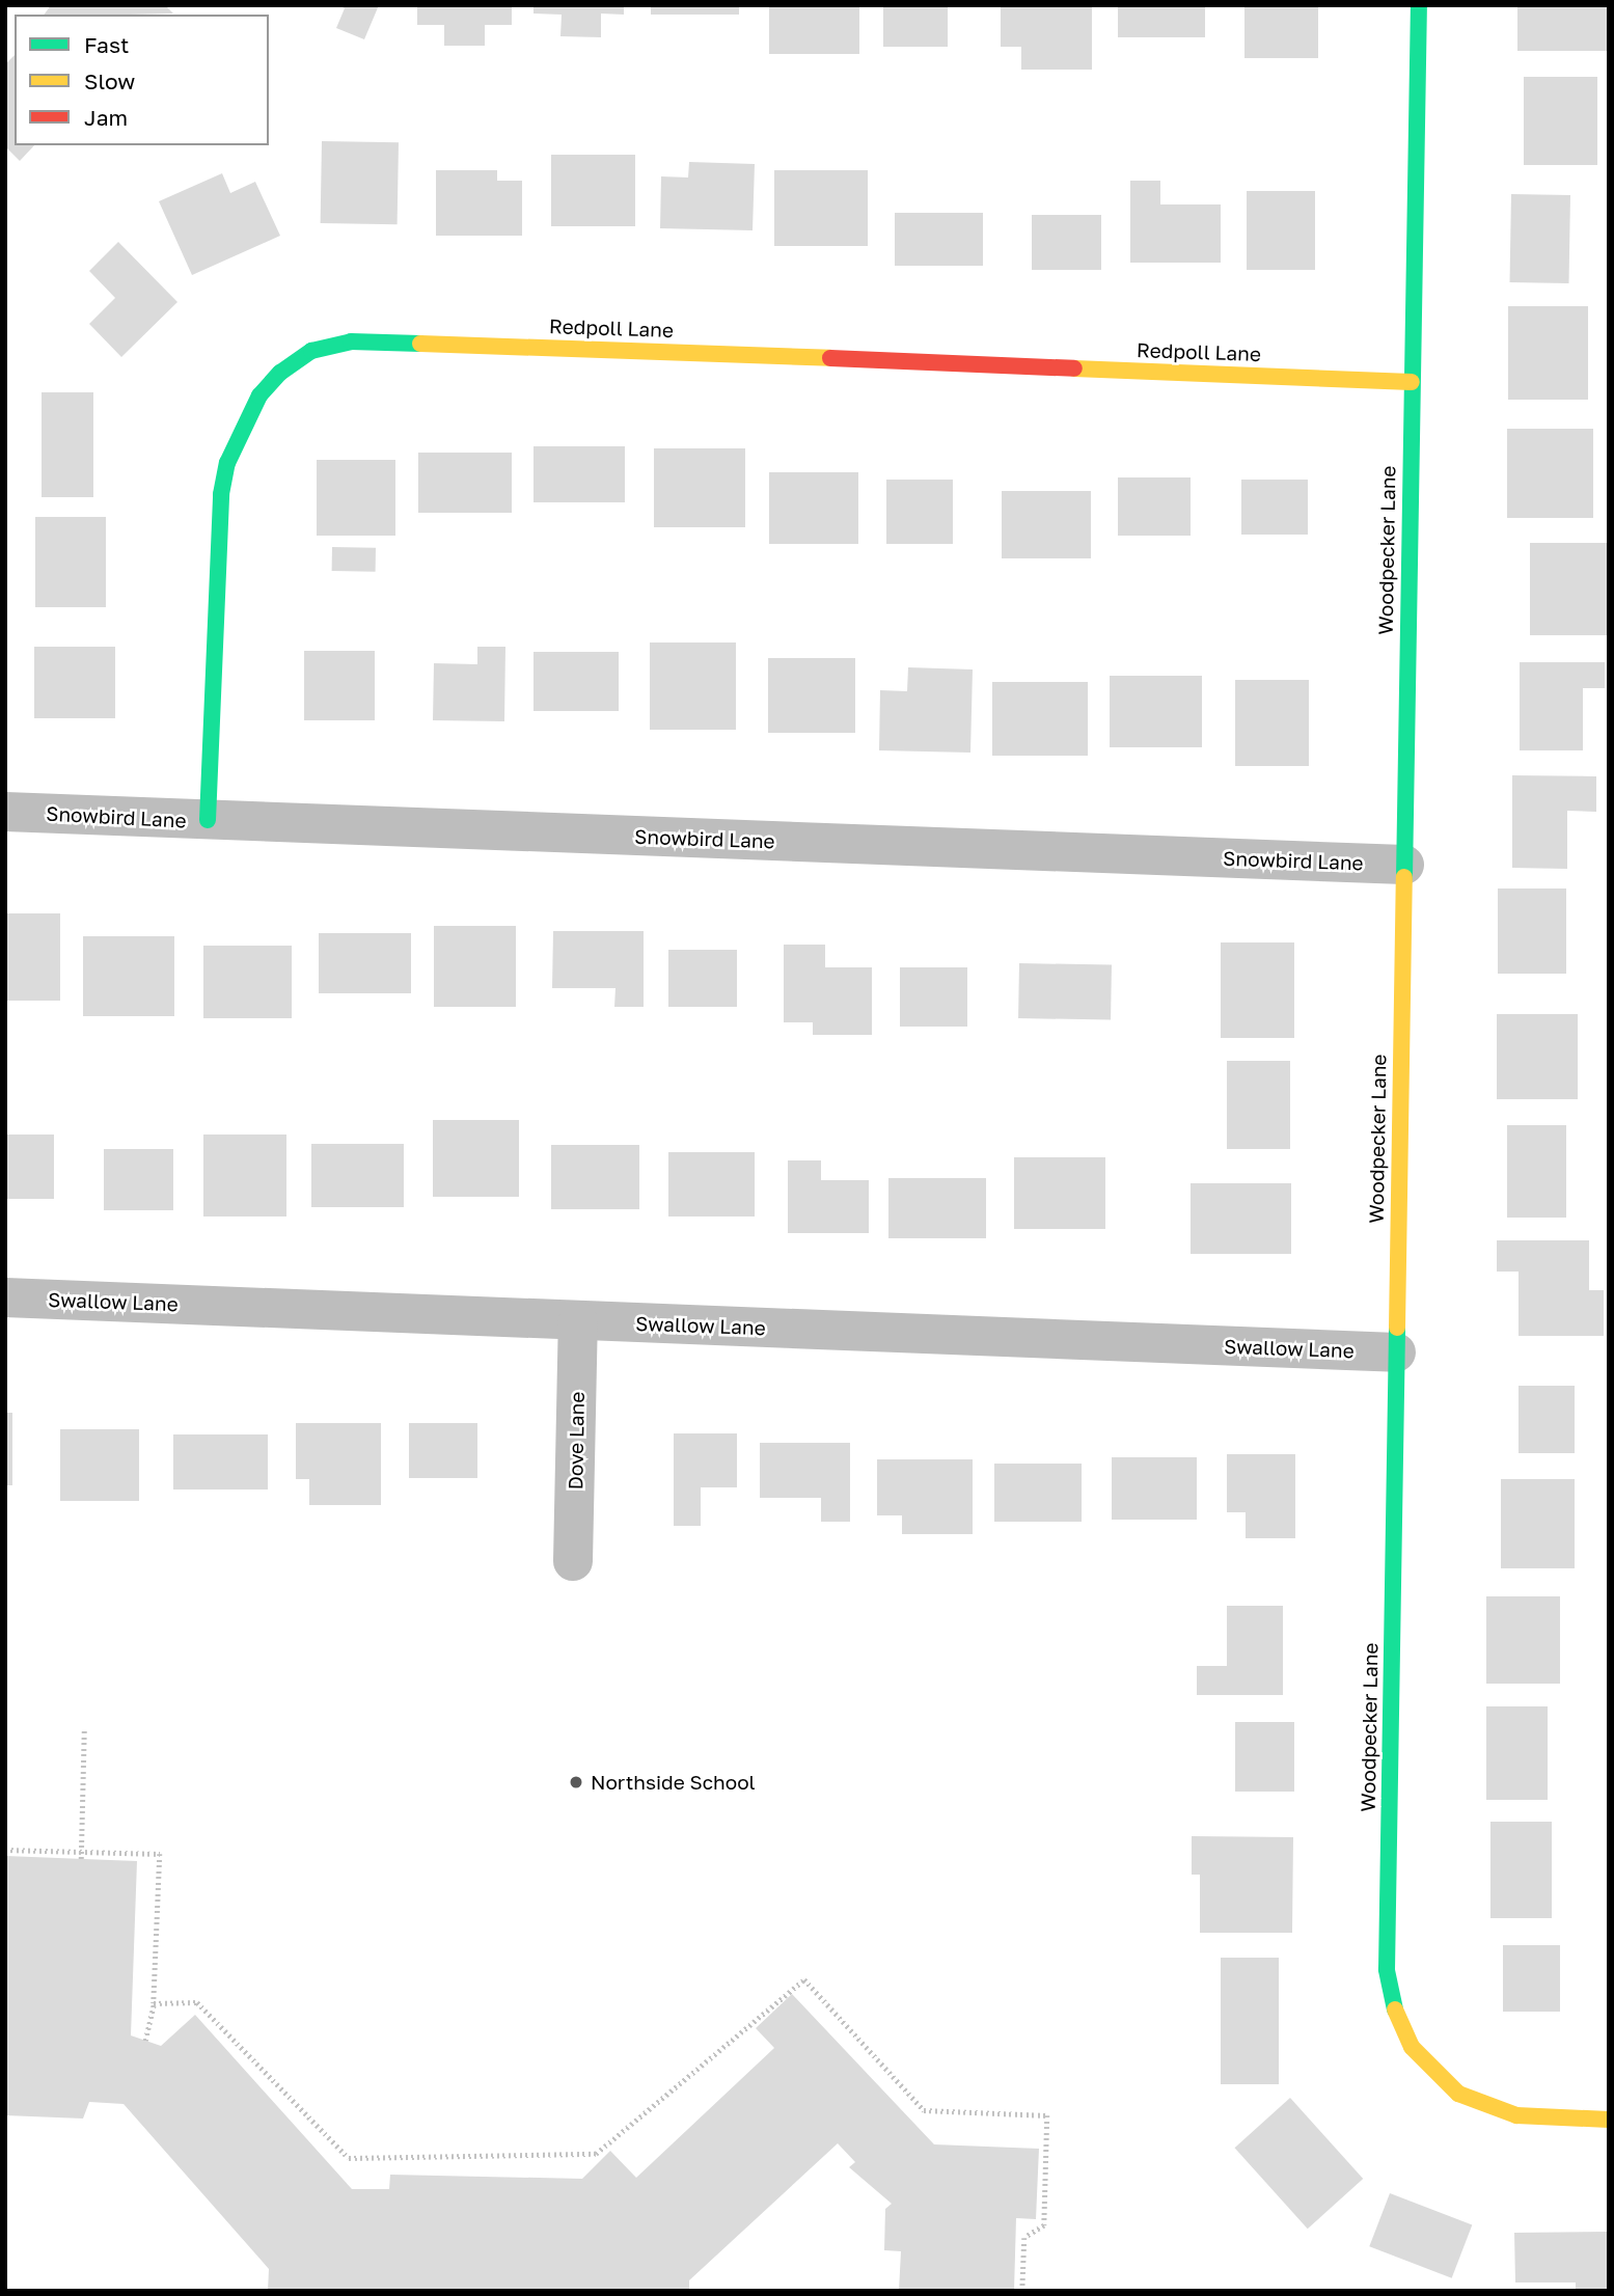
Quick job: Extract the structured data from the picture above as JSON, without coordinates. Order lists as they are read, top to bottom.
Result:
{
  "streets": {
    "street": [
      "Redpoll Lane",
      "Woodpecker Lane",
      "Snowbird Lane",
      "Swallow Lane",
      "Dove Lane"
    ]
  },
  "crossings": [
    ["Redpoll Lane", "Woodpecker Lane"],
    ["Redpoll Lane", "Snowbird Lane"],
    ["Woodpecker Lane", "Snowbird Lane"],
    ["Woodpecker Lane", "Swallow Lane"],
    ["Swallow Lane", "Dove Lane"]
  ],
  "places": ["Northside School"],
  "legend": ["Fast", "Slow", "Jam"]
}
